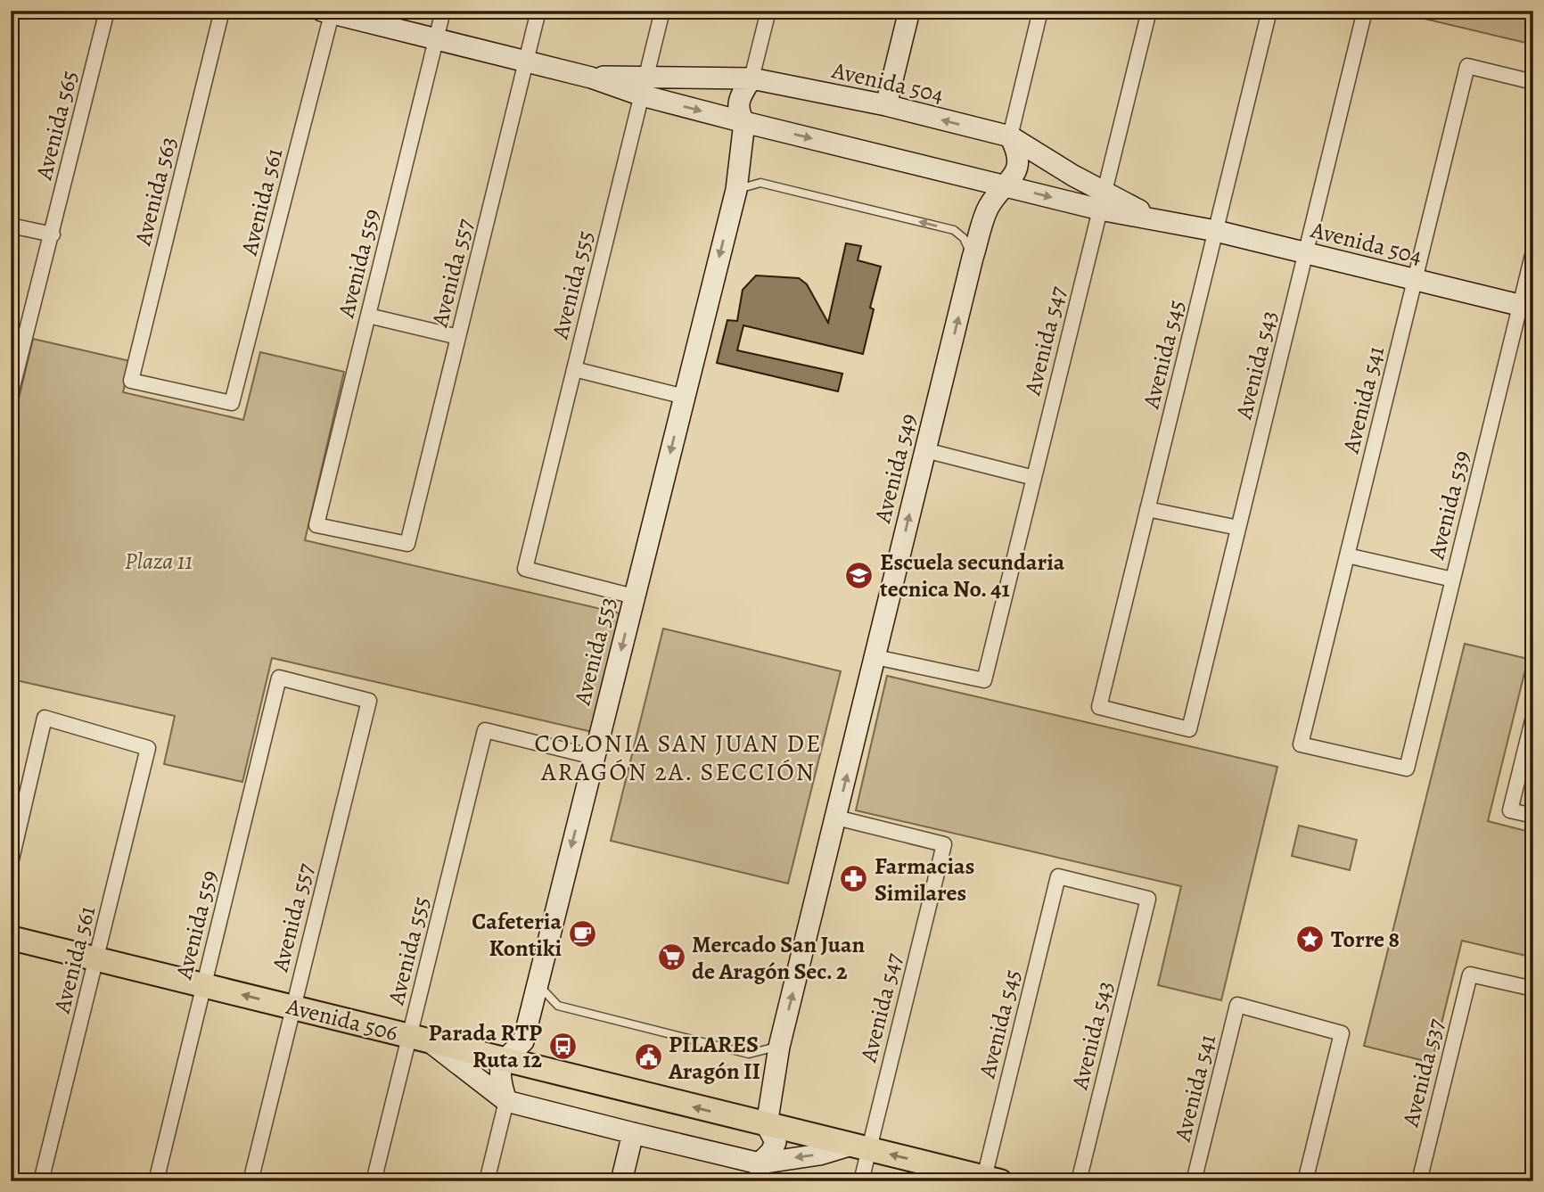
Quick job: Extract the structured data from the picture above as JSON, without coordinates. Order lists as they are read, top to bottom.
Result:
{
  "streets": {
    "main road": ["Avenida 506"],
    "street": [
      "Avenida 504",
      "Avenida 565",
      "Avenida 563",
      "Avenida 561",
      "Avenida 559",
      "Avenida 557",
      "Avenida 555",
      "Avenida 547",
      "Avenida 545",
      "Avenida 543",
      "Avenida 541",
      "Avenida 549",
      "Avenida 539",
      "Avenida 553",
      "Avenida 537"
    ]
  },
  "crossings": [
    ["Avenida 504", "Avenida 561"],
    ["Avenida 504", "Avenida 559"],
    ["Avenida 504", "Avenida 557"],
    ["Avenida 504", "Avenida 555"],
    ["Avenida 504", "Avenida 547"],
    ["Avenida 504", "Avenida 545"],
    ["Avenida 504", "Avenida 543"],
    ["Avenida 504", "Avenida 541"],
    ["Avenida 504", "Avenida 549"],
    ["Avenida 504", "Avenida 539"],
    ["Avenida 504", "Avenida 553"],
    ["Avenida 563", "Avenida 561"],
    ["Avenida 561", "Avenida 506"],
    ["Avenida 559", "Avenida 557"],
    ["Avenida 559", "Avenida 506"],
    ["Avenida 557", "Avenida 506"],
    ["Avenida 555", "Avenida 553"],
    ["Avenida 555", "Avenida 506"],
    ["Avenida 547", "Avenida 549"],
    ["Avenida 547", "Avenida 506"],
    ["Avenida 545", "Avenida 543"],
    ["Avenida 545", "Avenida 506"],
    ["Avenida 541", "Avenida 539"],
    ["Avenida 549", "Avenida 506"],
    ["Avenida 553", "Avenida 506"]
  ],
  "one_way": ["Avenida 549", "Avenida 553", "Avenida 506"],
  "districts": ["COLONIA SAN JUAN DE ARAGÓN 2A. SECCIÓN"],
  "parks": ["Plaza 11"],
  "places": {
    "school or university": ["Escuela secundaria tecnica No. 41"],
    "pharmacy": ["Farmacias Similares"],
    "cafe": ["Cafeteria Kontiki"],
    "place": ["Torre 8"],
    "supermarket": ["Mercado San Juan de Aragón Sec. 2"],
    "bus stop": ["Parada RTP Ruta 12"],
    "public building": ["PILARES Aragón II"]
  }
}
